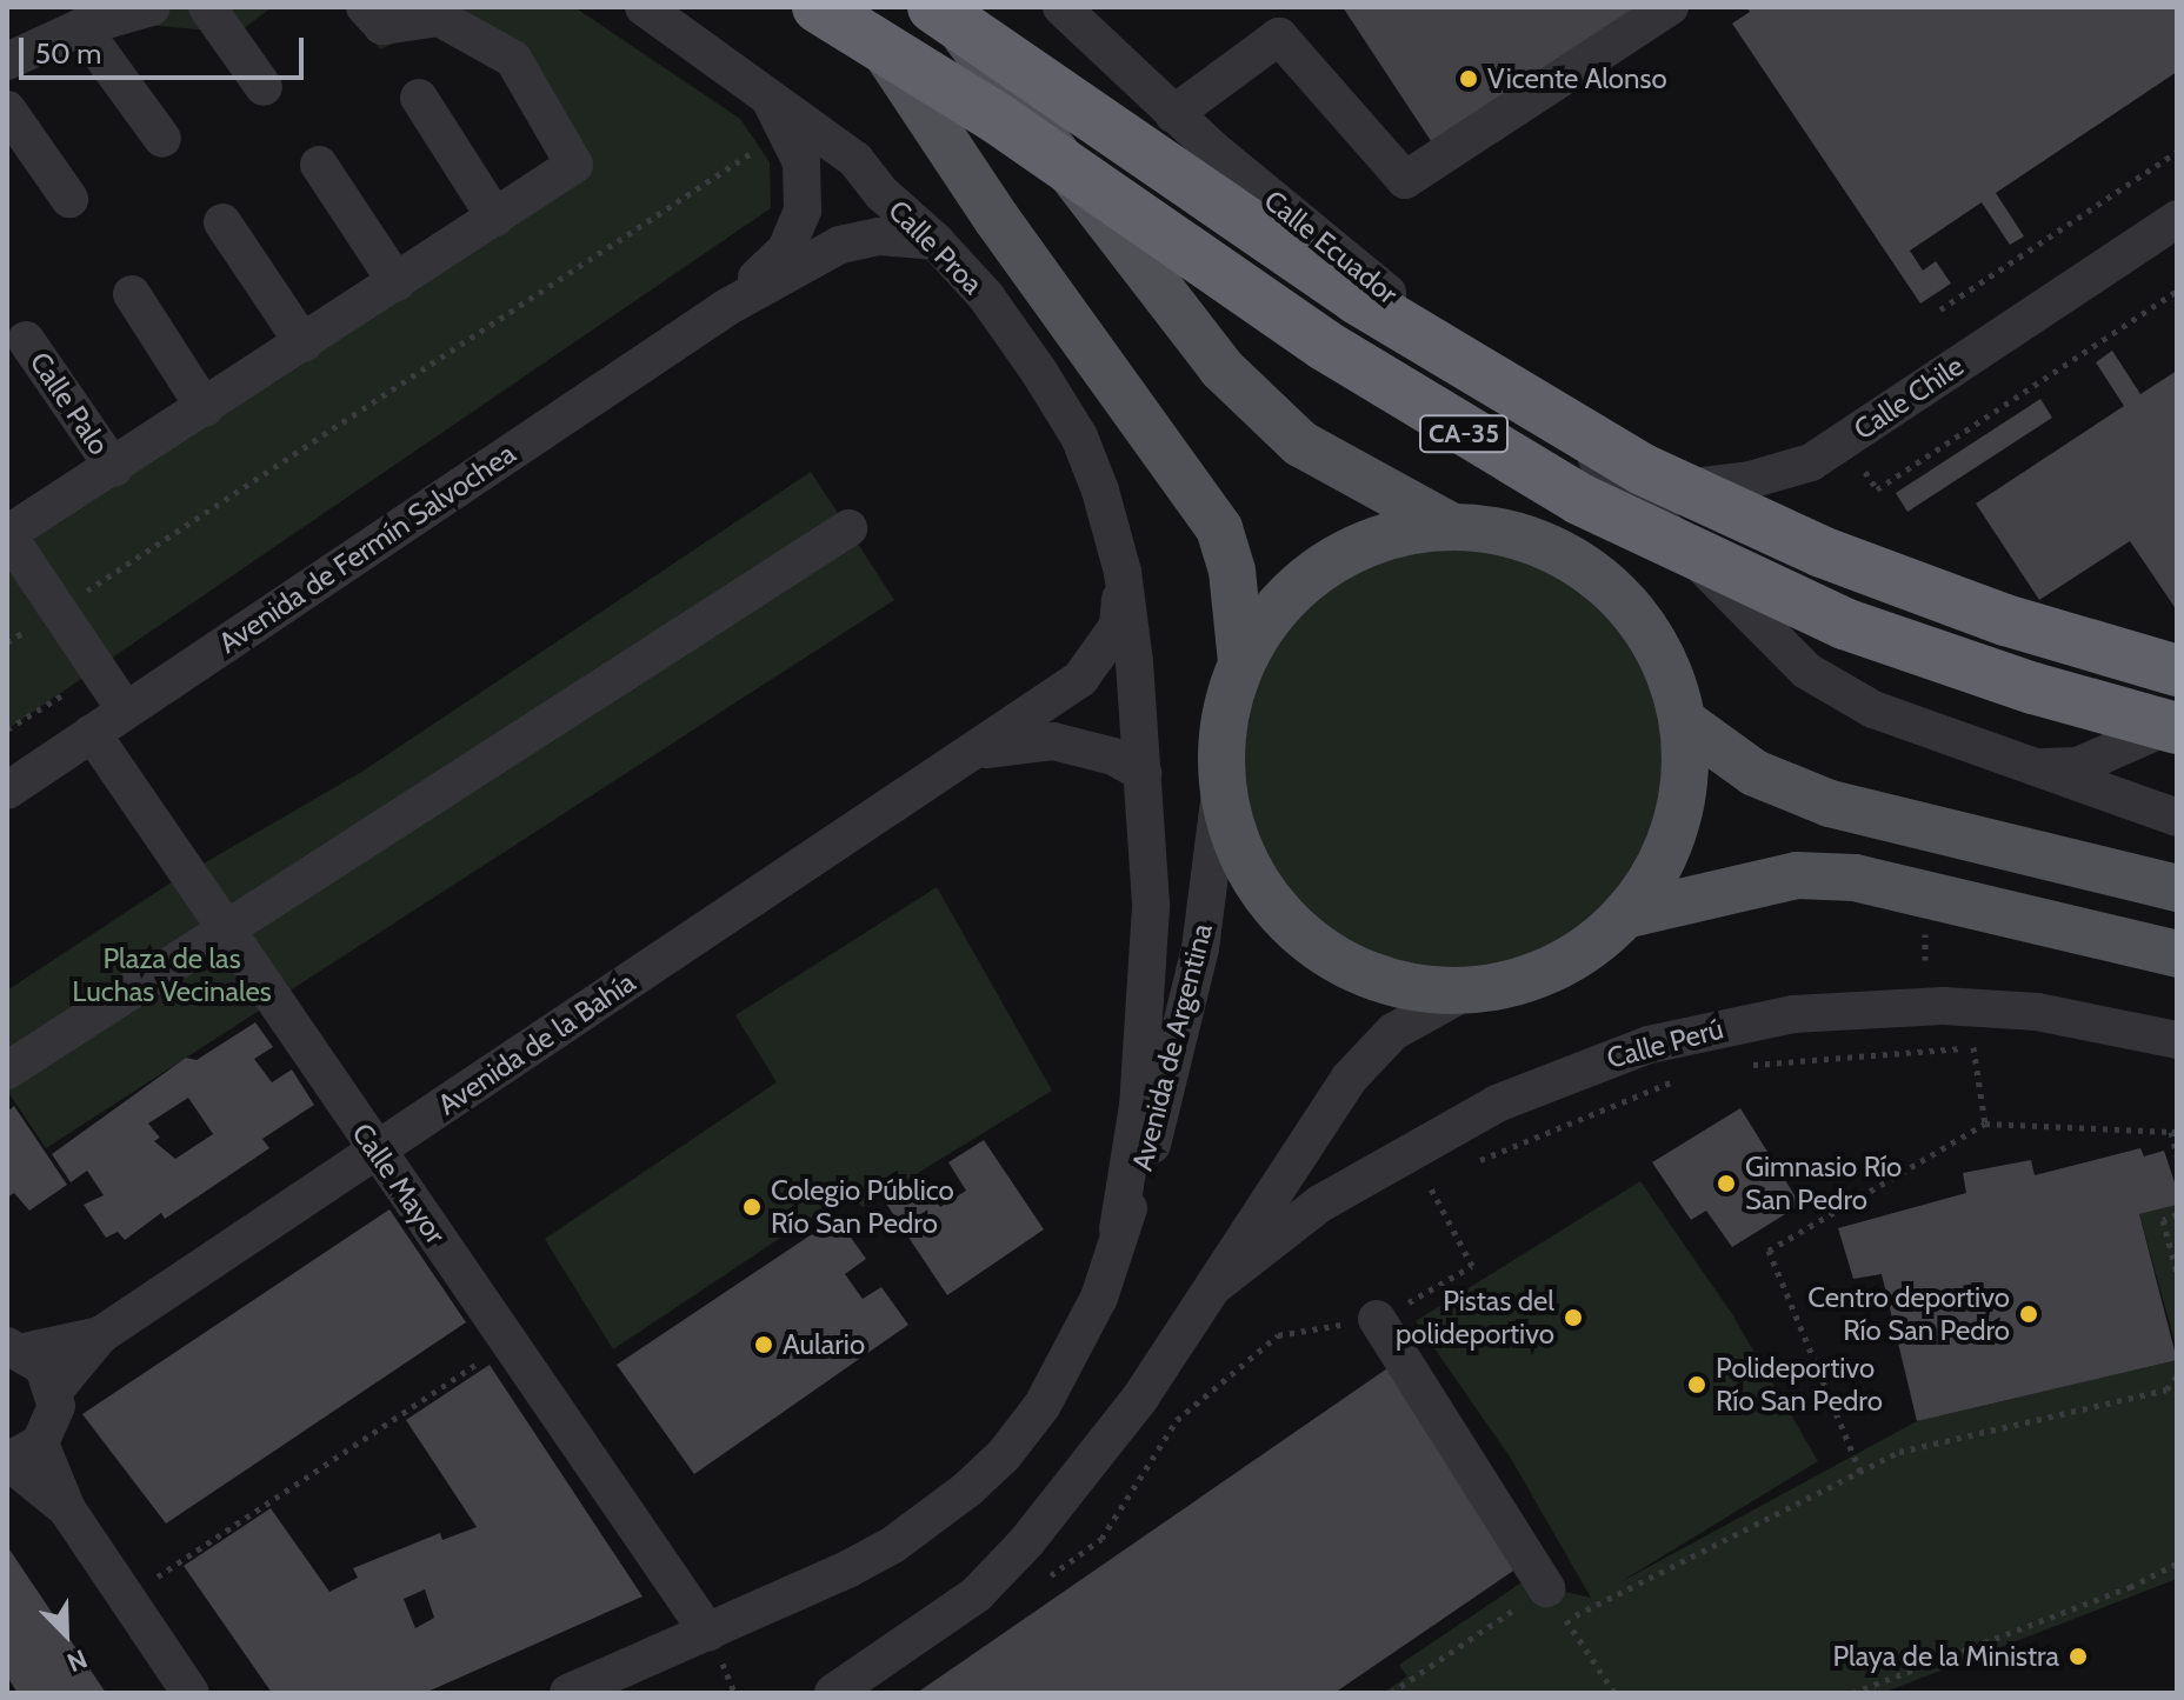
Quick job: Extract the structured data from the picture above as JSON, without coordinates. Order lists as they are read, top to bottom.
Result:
{
  "streets": {
    "highway": ["CA-35"],
    "street": [
      "Calle Proa",
      "Calle Ecuador",
      "Calle Chile",
      "Calle Palo",
      "Avenida de Fermín Salvochea",
      "Avenida de la Bahía",
      "Calle Perú",
      "Avenida de Argentina",
      "Calle Mayor"
    ]
  },
  "crossings": [
    ["Calle Proa", "Avenida de la Bahía"],
    ["Calle Proa", "Avenida de Argentina"],
    ["Calle Ecuador", "Calle Chile"],
    ["Avenida de Fermín Salvochea", "Calle Mayor"],
    ["Avenida de la Bahía", "Calle Mayor"],
    ["Avenida de Argentina", "Calle Mayor"]
  ],
  "parks": ["Plaza de las Luchas Vecinales"],
  "places": [
    "Vicente Alonso",
    "Gimnasio Río San Pedro",
    "Colegio Público Río San Pedro",
    "Centro deportivo Río San Pedro",
    "Pistas del polideportivo",
    "Aulario",
    "Polideportivo Río San Pedro",
    "Playa de la Ministra"
  ],
  "scale_bar": "50 m",
  "north": "bottom right"
}
